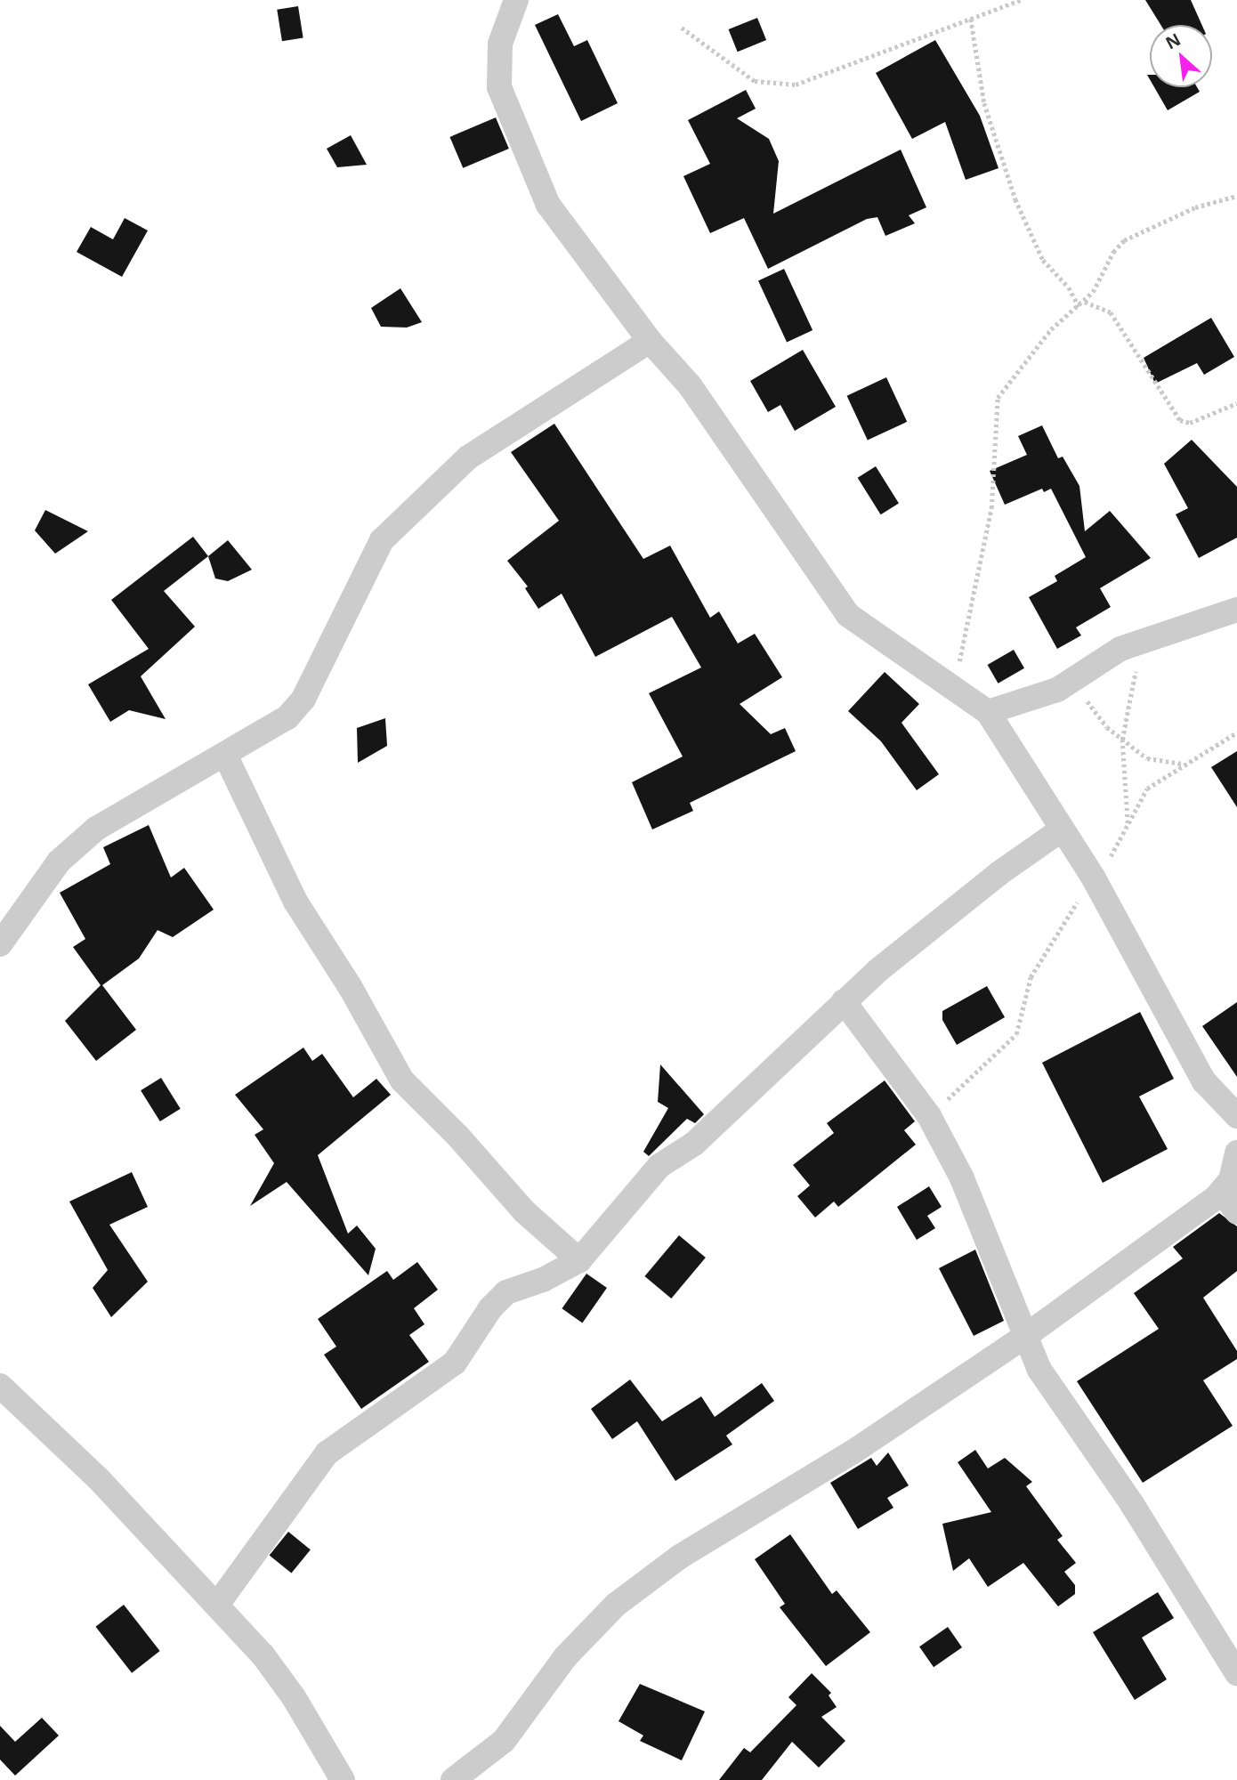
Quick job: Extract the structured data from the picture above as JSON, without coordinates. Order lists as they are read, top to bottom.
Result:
{
  "north": "top left"
}
